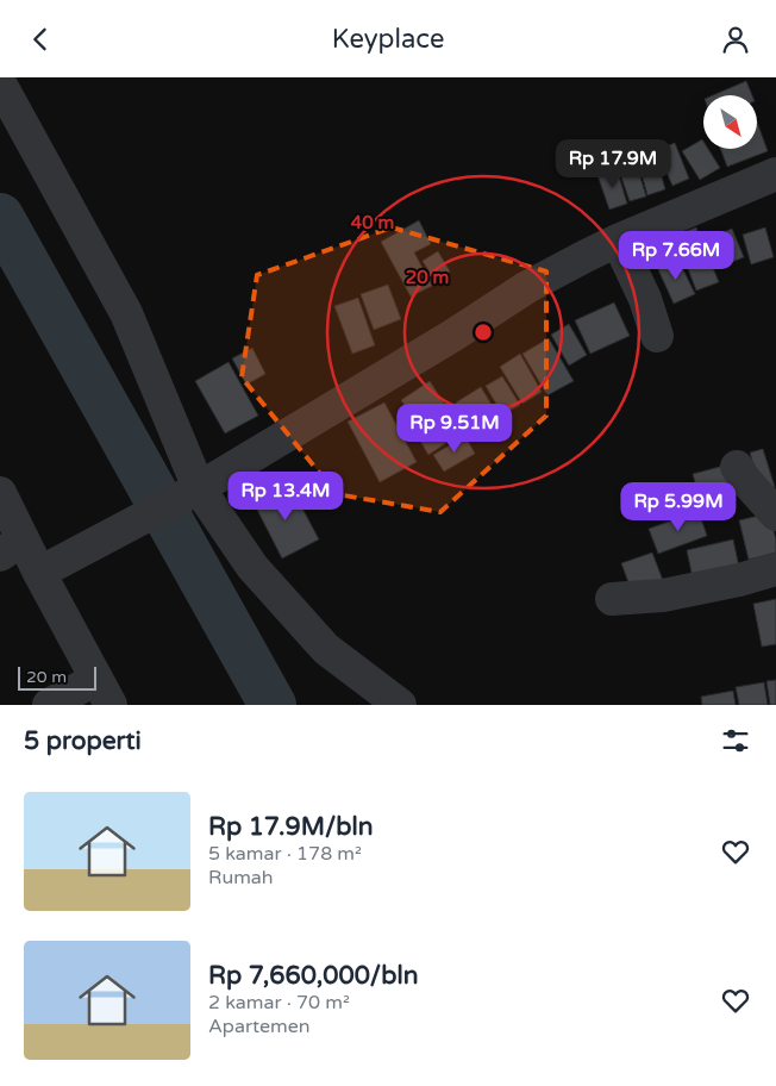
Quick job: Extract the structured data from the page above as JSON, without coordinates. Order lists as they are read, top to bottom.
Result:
{
  "scale_bar": "20 m",
  "north": "bottom right",
  "page": {
    "header": "Keyplace",
    "price": [
      "Rp 17.9M",
      "Rp 7.66M",
      "Rp 9.51M",
      "Rp 13.4M",
      "Rp 5.99M"
    ],
    "scale": "20 m",
    "heading": "5 properti",
    "list": [
      {
        "name": "Rp 17.9M/bln",
        "note": "5 kamar · 178 m² · Rumah"
      },
      {
        "name": "Rp 7,660,000/bln",
        "note": "2 kamar · 70 m² · Apartemen"
      }
    ]
  },
  "rings": ["40 m", "20 m"]
}
